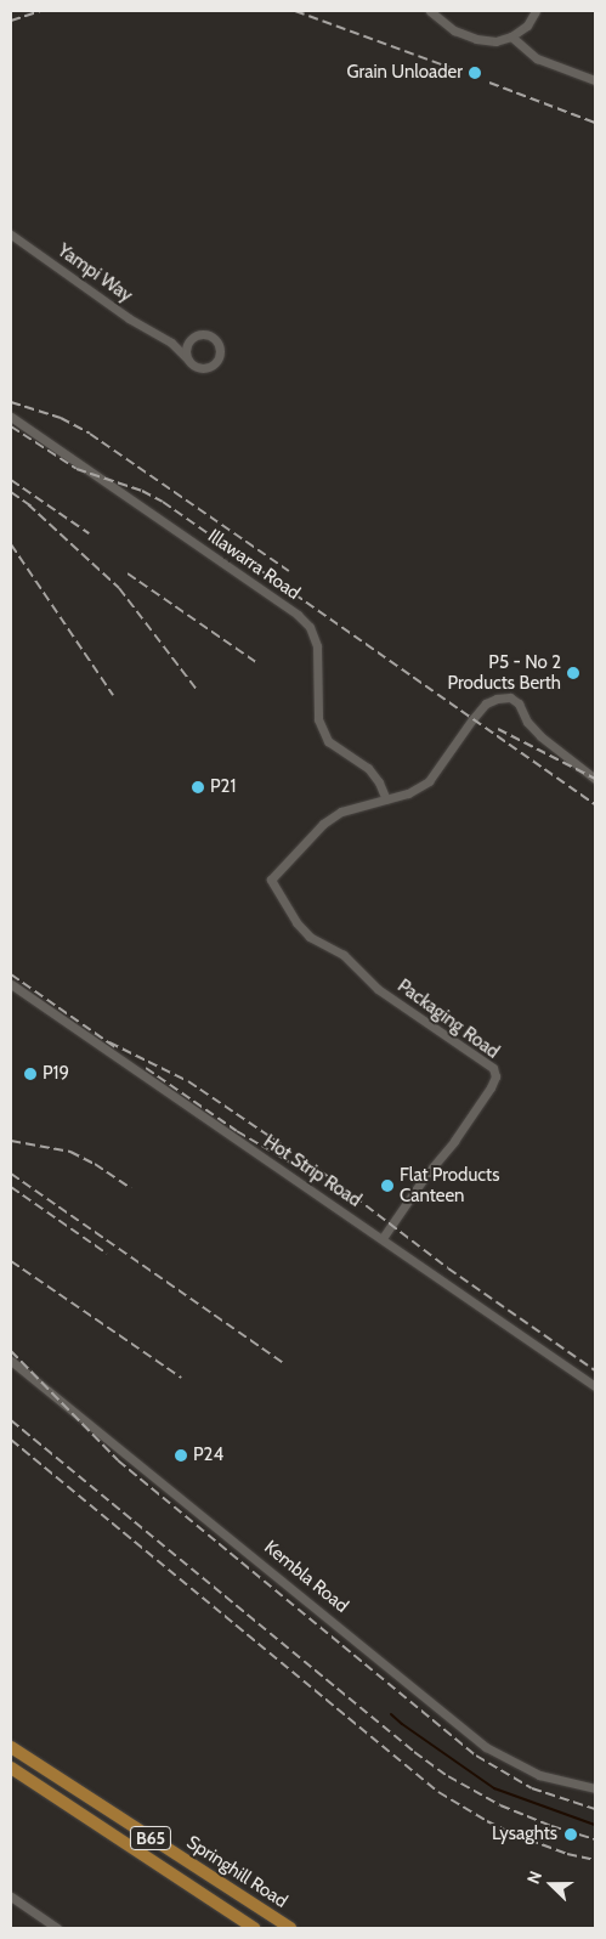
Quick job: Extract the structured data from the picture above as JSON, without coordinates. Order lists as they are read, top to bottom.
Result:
{
  "streets": {
    "main road": ["B65", "Springhill Road"],
    "street": [
      "Yampi Way",
      "Illawarra Road",
      "Packaging Road",
      "Hot Strip Road",
      "Kembla Road"
    ]
  },
  "crossings": [
    ["Illawarra Road", "Packaging Road"],
    ["Packaging Road", "Hot Strip Road"]
  ],
  "places": [
    "Grain Unloader",
    "P5 - No 2 Products Berth",
    "P21",
    "P19",
    "Flat Products Canteen",
    "P24",
    "Lysaghts"
  ],
  "north": "left"
}
